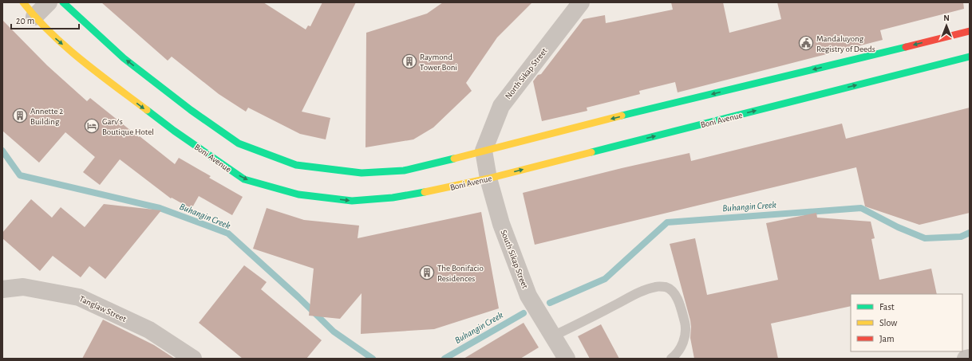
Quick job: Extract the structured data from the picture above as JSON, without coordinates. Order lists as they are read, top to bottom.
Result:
{
  "streets": {
    "main road": ["Boni Avenue"],
    "street": ["North Sikap Street", "South Sikap Street", "Tanglaw Street"]
  },
  "crossings": [
    ["North Sikap Street", "South Sikap Street"],
    ["Boni Avenue", "South Sikap Street"]
  ],
  "water": ["Buhangin Creek"],
  "places": {
    "public building": ["Mandaluyong Registry of Deeds"],
    "building": ["Raymond Tower Boni", "Annette 2 Building", "The Bonifacio Residences"],
    "hotel": ["Garv's Boutique Hotel"]
  },
  "legend": ["Fast", "Slow", "Jam"],
  "scale_bar": "20 m",
  "north": "top"
}
